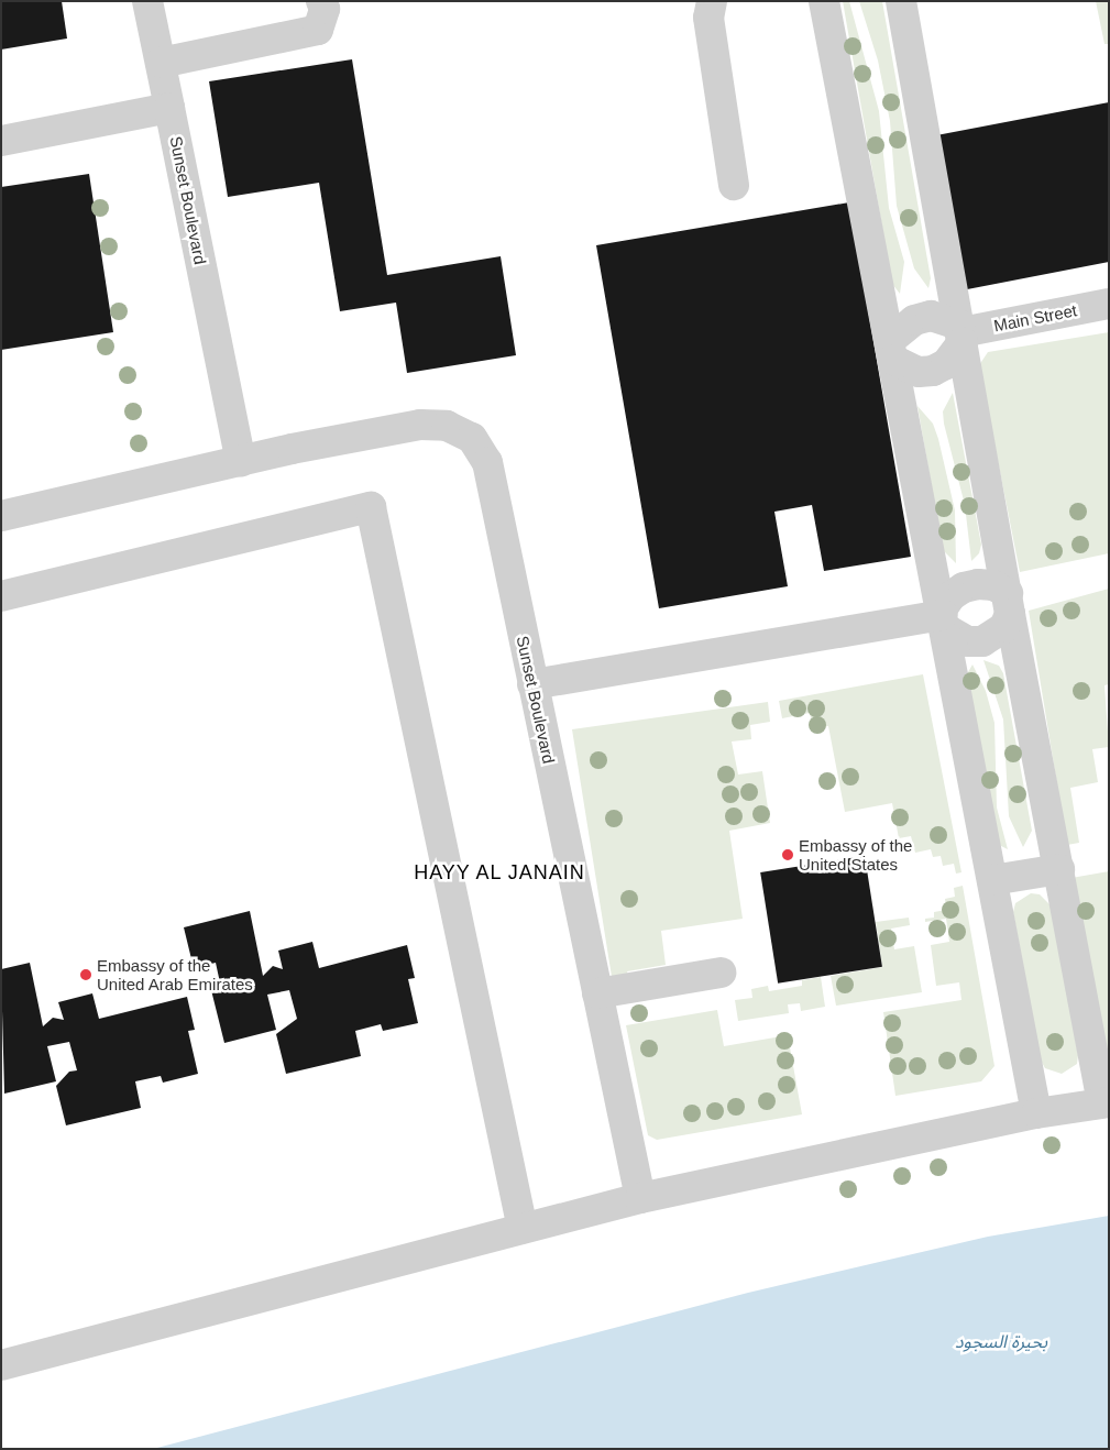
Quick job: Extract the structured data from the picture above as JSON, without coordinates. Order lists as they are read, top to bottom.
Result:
{
  "streets": {
    "street": ["Sunset Boulevard", "Main Street"]
  },
  "districts": ["HAYY AL JANAIN"],
  "water": ["بحيرة السجود"],
  "places": ["Embassy of the United States", "Embassy of the United Arab Emirates"]
}
